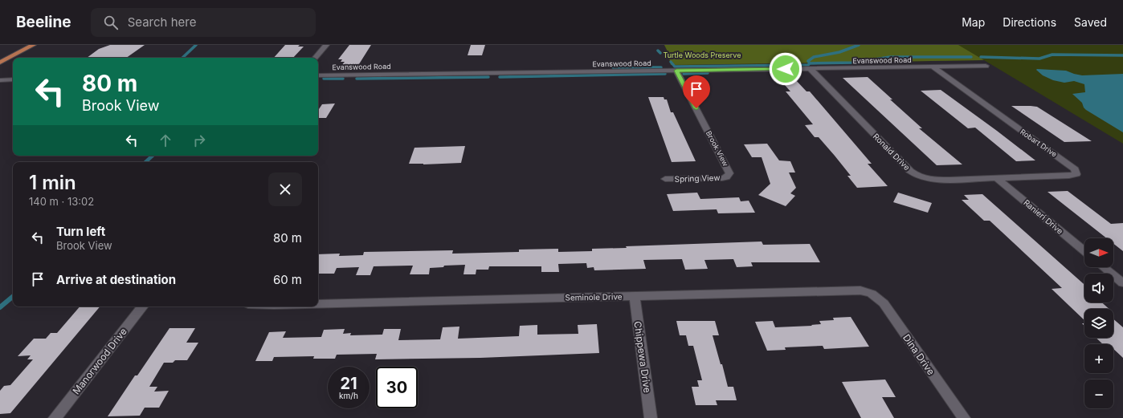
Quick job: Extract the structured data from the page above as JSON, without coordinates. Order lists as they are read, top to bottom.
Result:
{
  "streets": {
    "street": [
      "Evanswood Road",
      "Robart Drive",
      "Brook View",
      "Ronald Drive",
      "Spring View",
      "Ranieri Drive",
      "Seminole Drive",
      "Dina Drive",
      "Chippewa Drive",
      "Manorwood Drive"
    ]
  },
  "crossings": [
    ["Evanswood Road", "Robart Drive"],
    ["Evanswood Road", "Brook View"],
    ["Evanswood Road", "Ronald Drive"],
    ["Robart Drive", "Ronald Drive"],
    ["Robart Drive", "Ranieri Drive"],
    ["Brook View", "Spring View"],
    ["Ronald Drive", "Ranieri Drive"],
    ["Seminole Drive", "Dina Drive"],
    ["Seminole Drive", "Chippewa Drive"]
  ],
  "parks": ["Turtle Woods Preserve"],
  "north": "right",
  "page": {
    "header": "Beeline",
    "search": "Search here",
    "nav": ["Map", "Directions", "Saved"],
    "turn": ["80 m", "Brook View"],
    "heading": ["1 min", "140 m · 13:02"],
    "list": [
      {
        "name": "Turn left",
        "note": "Brook View",
        "value": "80 m"
      },
      {
        "name": "Arrive at destination",
        "value": "60 m"
      }
    ],
    "map_buttons": ["+", "−"],
    "speed": "21 km/h",
    "limit": "30"
  }
}
